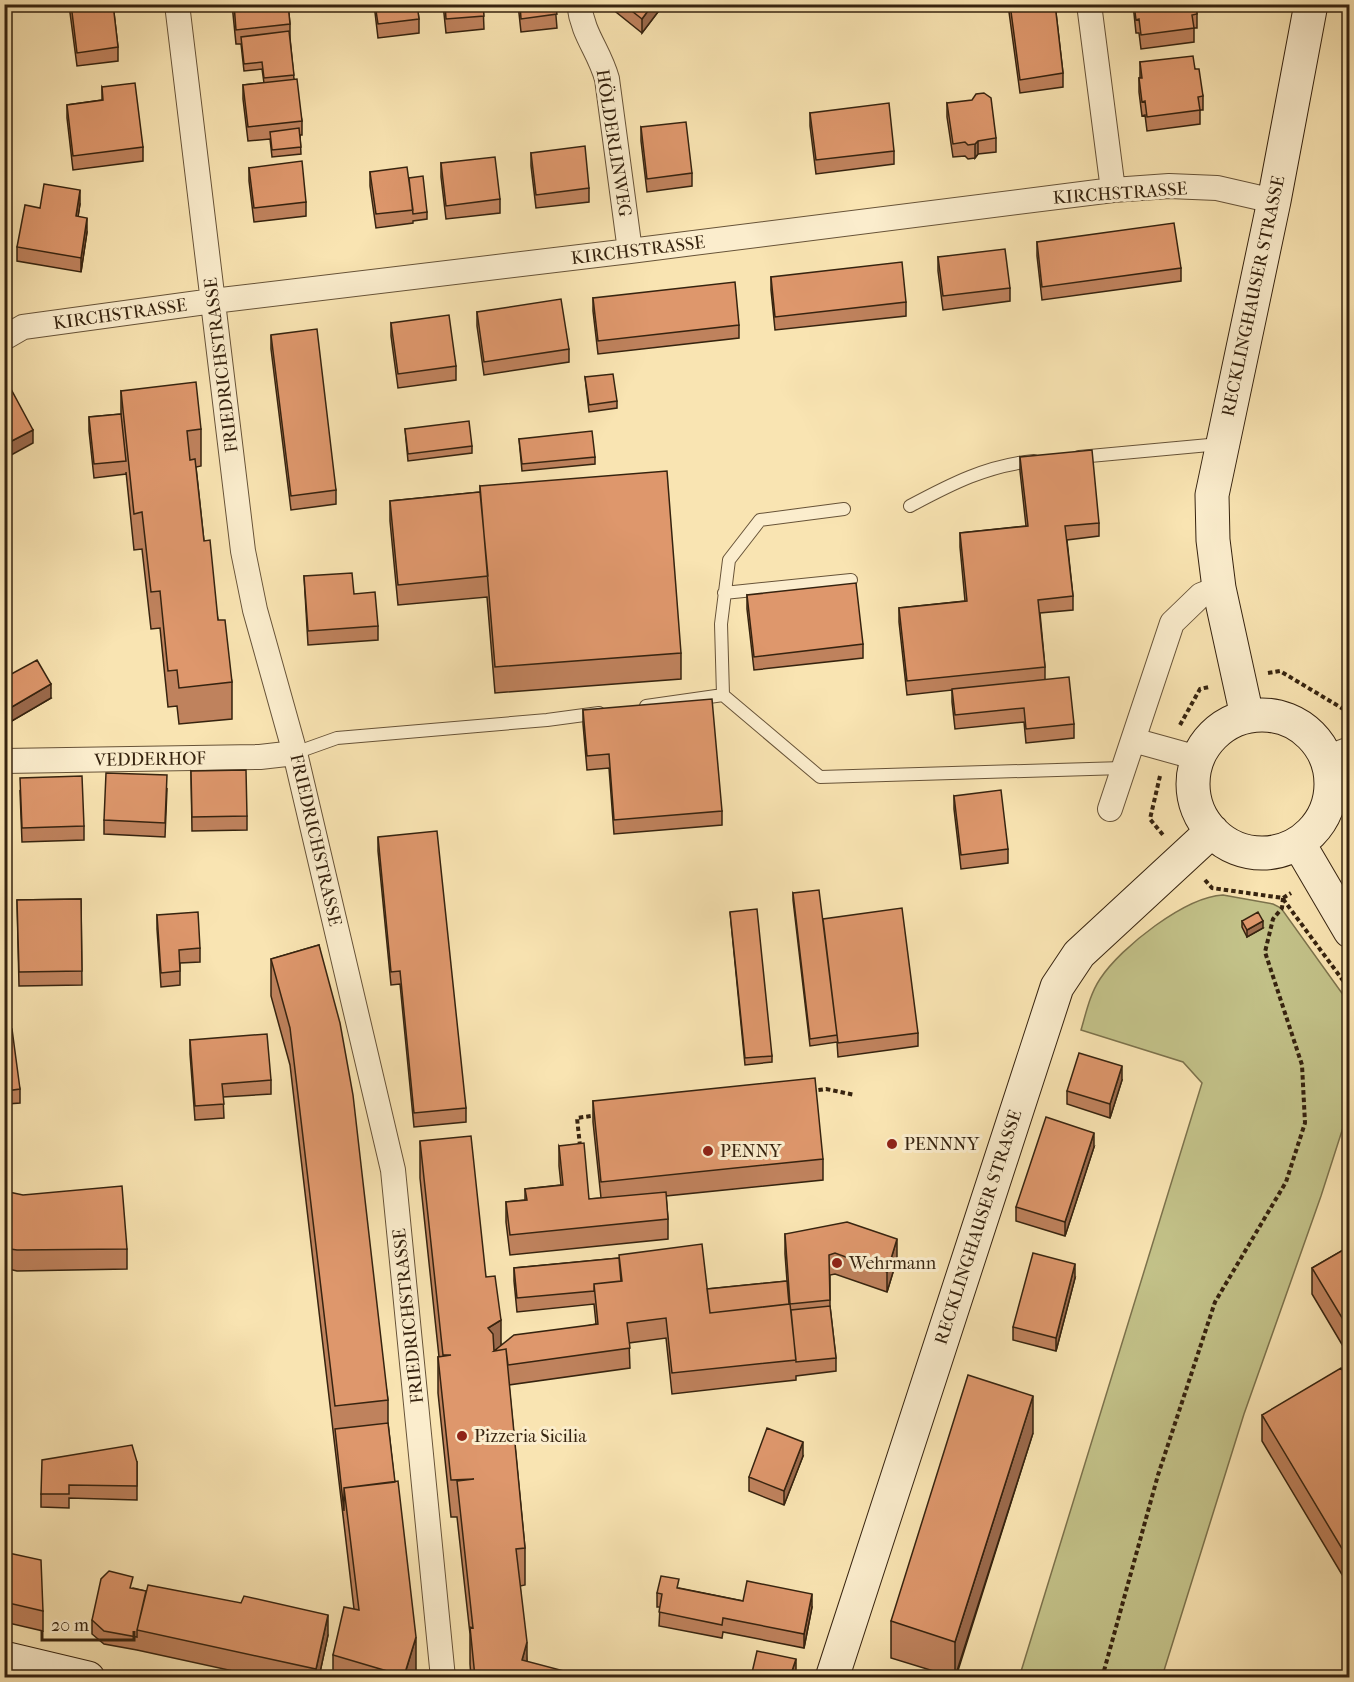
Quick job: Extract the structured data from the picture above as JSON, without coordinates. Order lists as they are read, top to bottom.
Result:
{
  "streets": {
    "main road": ["RECKLINGHAUSER STRASSE"],
    "street": [
      "HÖLDERLINWEG",
      "KIRCHSTRASSE",
      "FRIEDRICHSTRASSE",
      "VEDDERHOF"
    ]
  },
  "crossings": [
    ["HÖLDERLINWEG", "KIRCHSTRASSE"],
    ["KIRCHSTRASSE", "RECKLINGHAUSER STRASSE"],
    ["KIRCHSTRASSE", "FRIEDRICHSTRASSE"],
    ["FRIEDRICHSTRASSE", "VEDDERHOF"]
  ],
  "places": [
    "PENNNY",
    "PENNY",
    "Wehrmann",
    "Pizzeria Sicilia"
  ],
  "scale_bar": "20 m"
}
